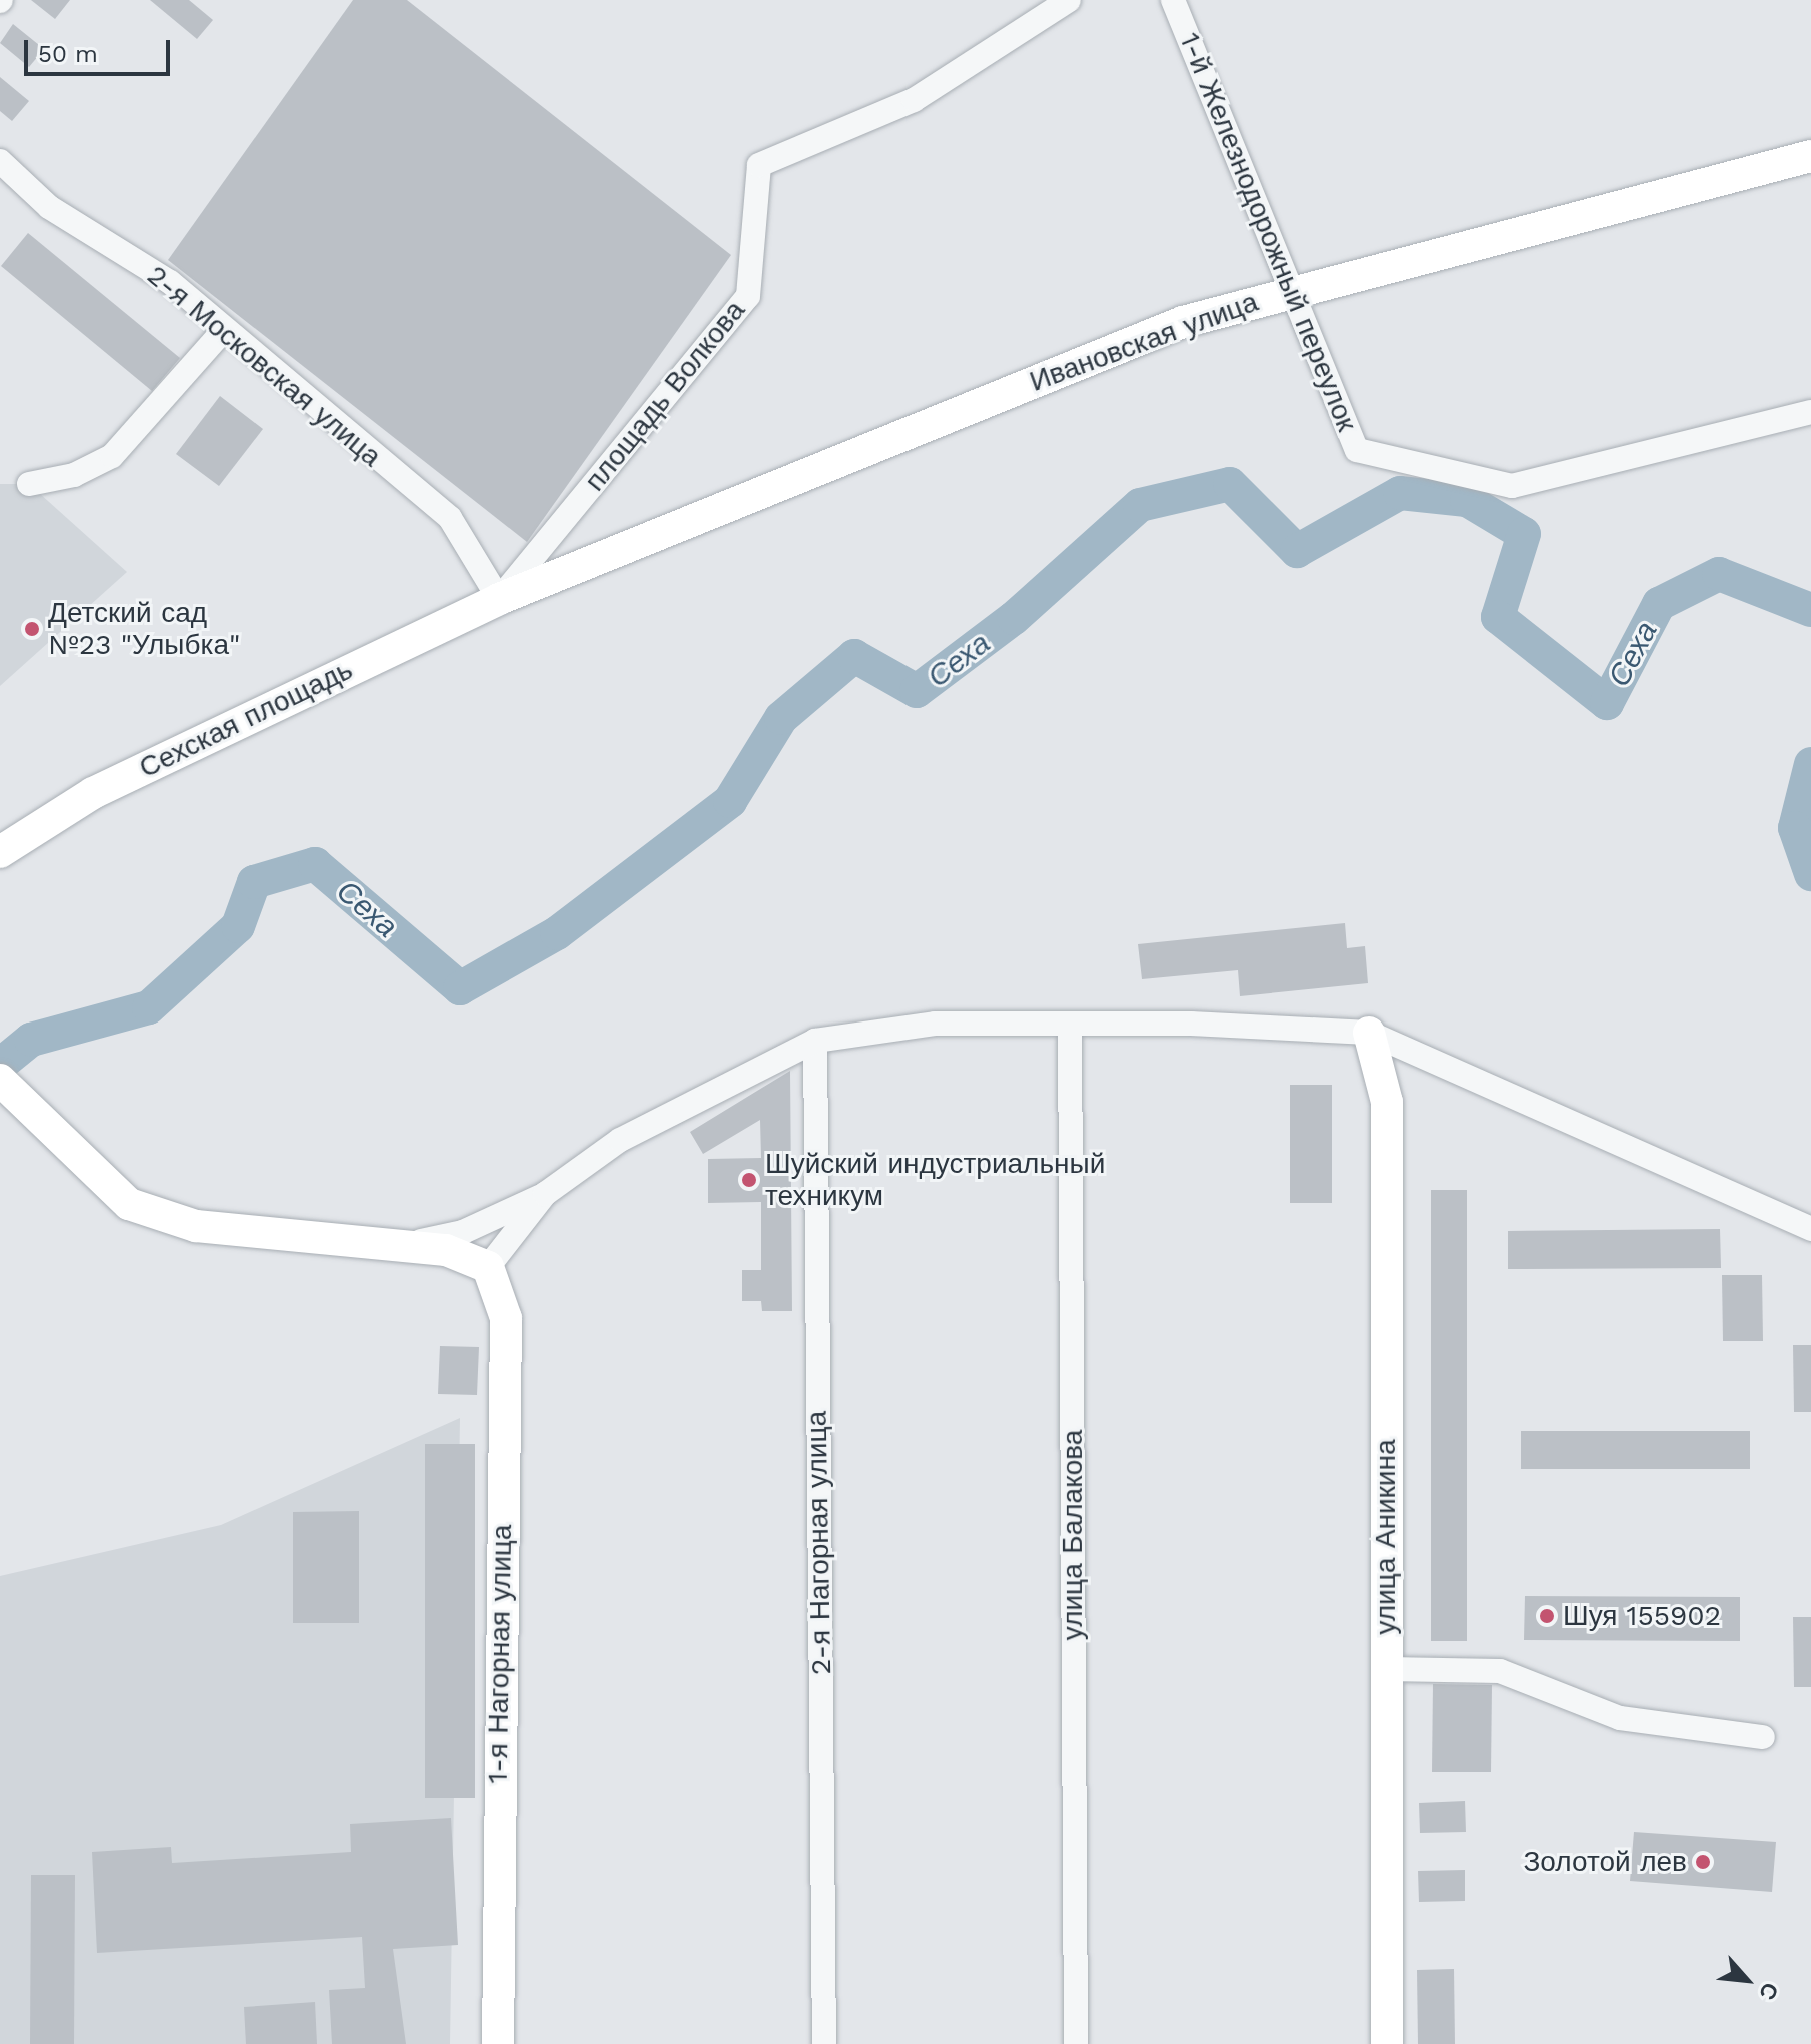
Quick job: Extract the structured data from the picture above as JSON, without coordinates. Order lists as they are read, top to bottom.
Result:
{
  "streets": {
    "street": [
      "1-й Железнодорожный переулок",
      "Ивановская улица",
      "2-я Московская улица",
      "площадь Волкова",
      "Сехская площадь",
      "улица Балакова",
      "улица Аникина",
      "2-я Нагорная улица",
      "1-я Нагорная улица"
    ]
  },
  "crossings": [
    ["1-й Железнодорожный переулок", "Ивановская улица"],
    ["Ивановская улица", "2-я Московская улица"],
    ["Ивановская улица", "площадь Волкова"],
    ["Ивановская улица", "Сехская площадь"],
    ["2-я Московская улица", "площадь Волкова"],
    ["2-я Московская улица", "Сехская площадь"],
    ["площадь Волкова", "Сехская площадь"]
  ],
  "water": ["Сеха"],
  "places": [
    "Детский сад №23 \"Улыбка\"",
    "Шуйский индустриальный техникум",
    "Шуя 155902",
    "Золотой лев"
  ],
  "scale_bar": "50 m",
  "north": "bottom right"
}
